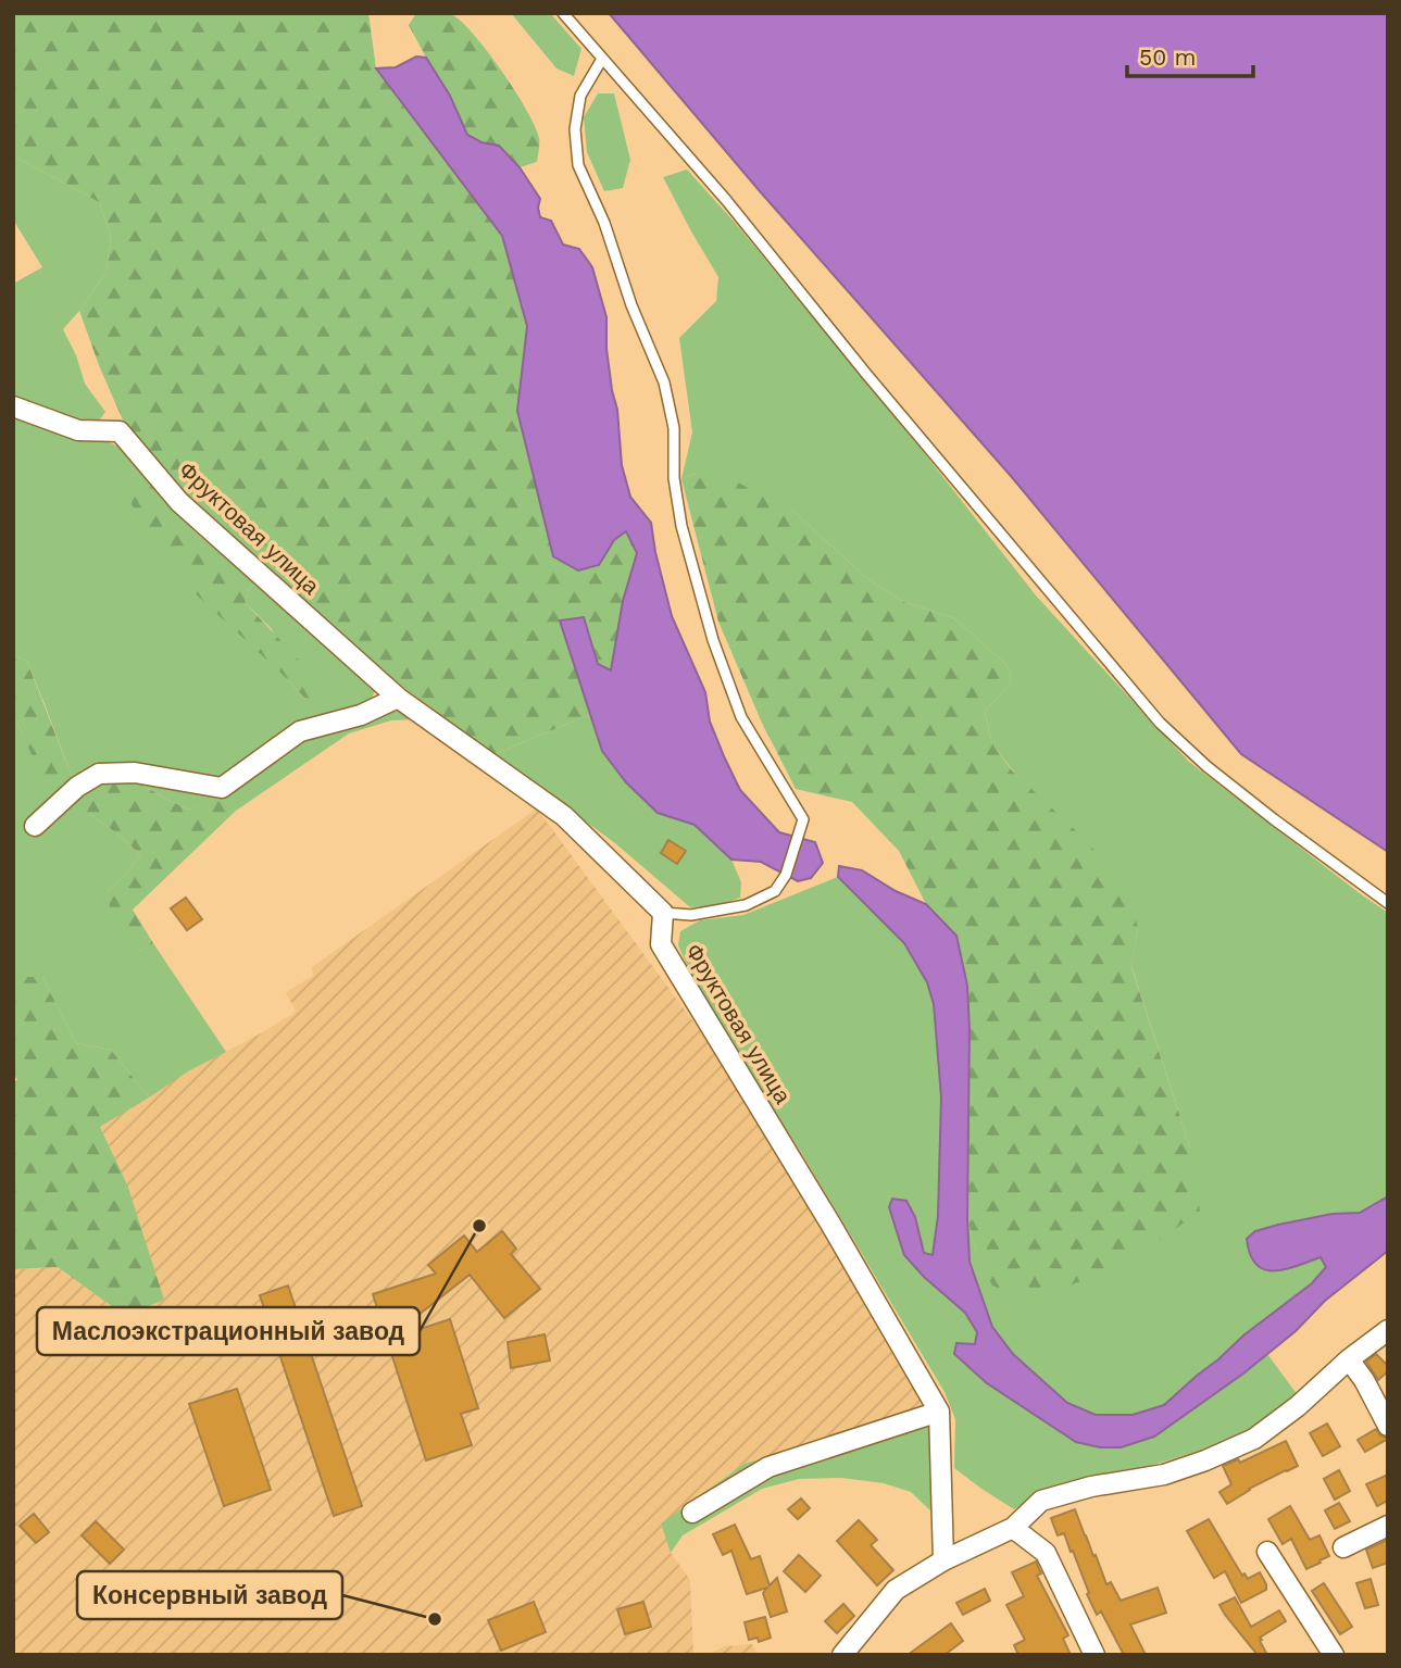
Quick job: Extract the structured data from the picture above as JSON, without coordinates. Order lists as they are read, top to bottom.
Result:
{
  "streets": {
    "street": ["Фруктовая улица"]
  },
  "places": ["Маслоэкстрационный завод", "Консервный завод"],
  "scale_bar": "50 m"
}
